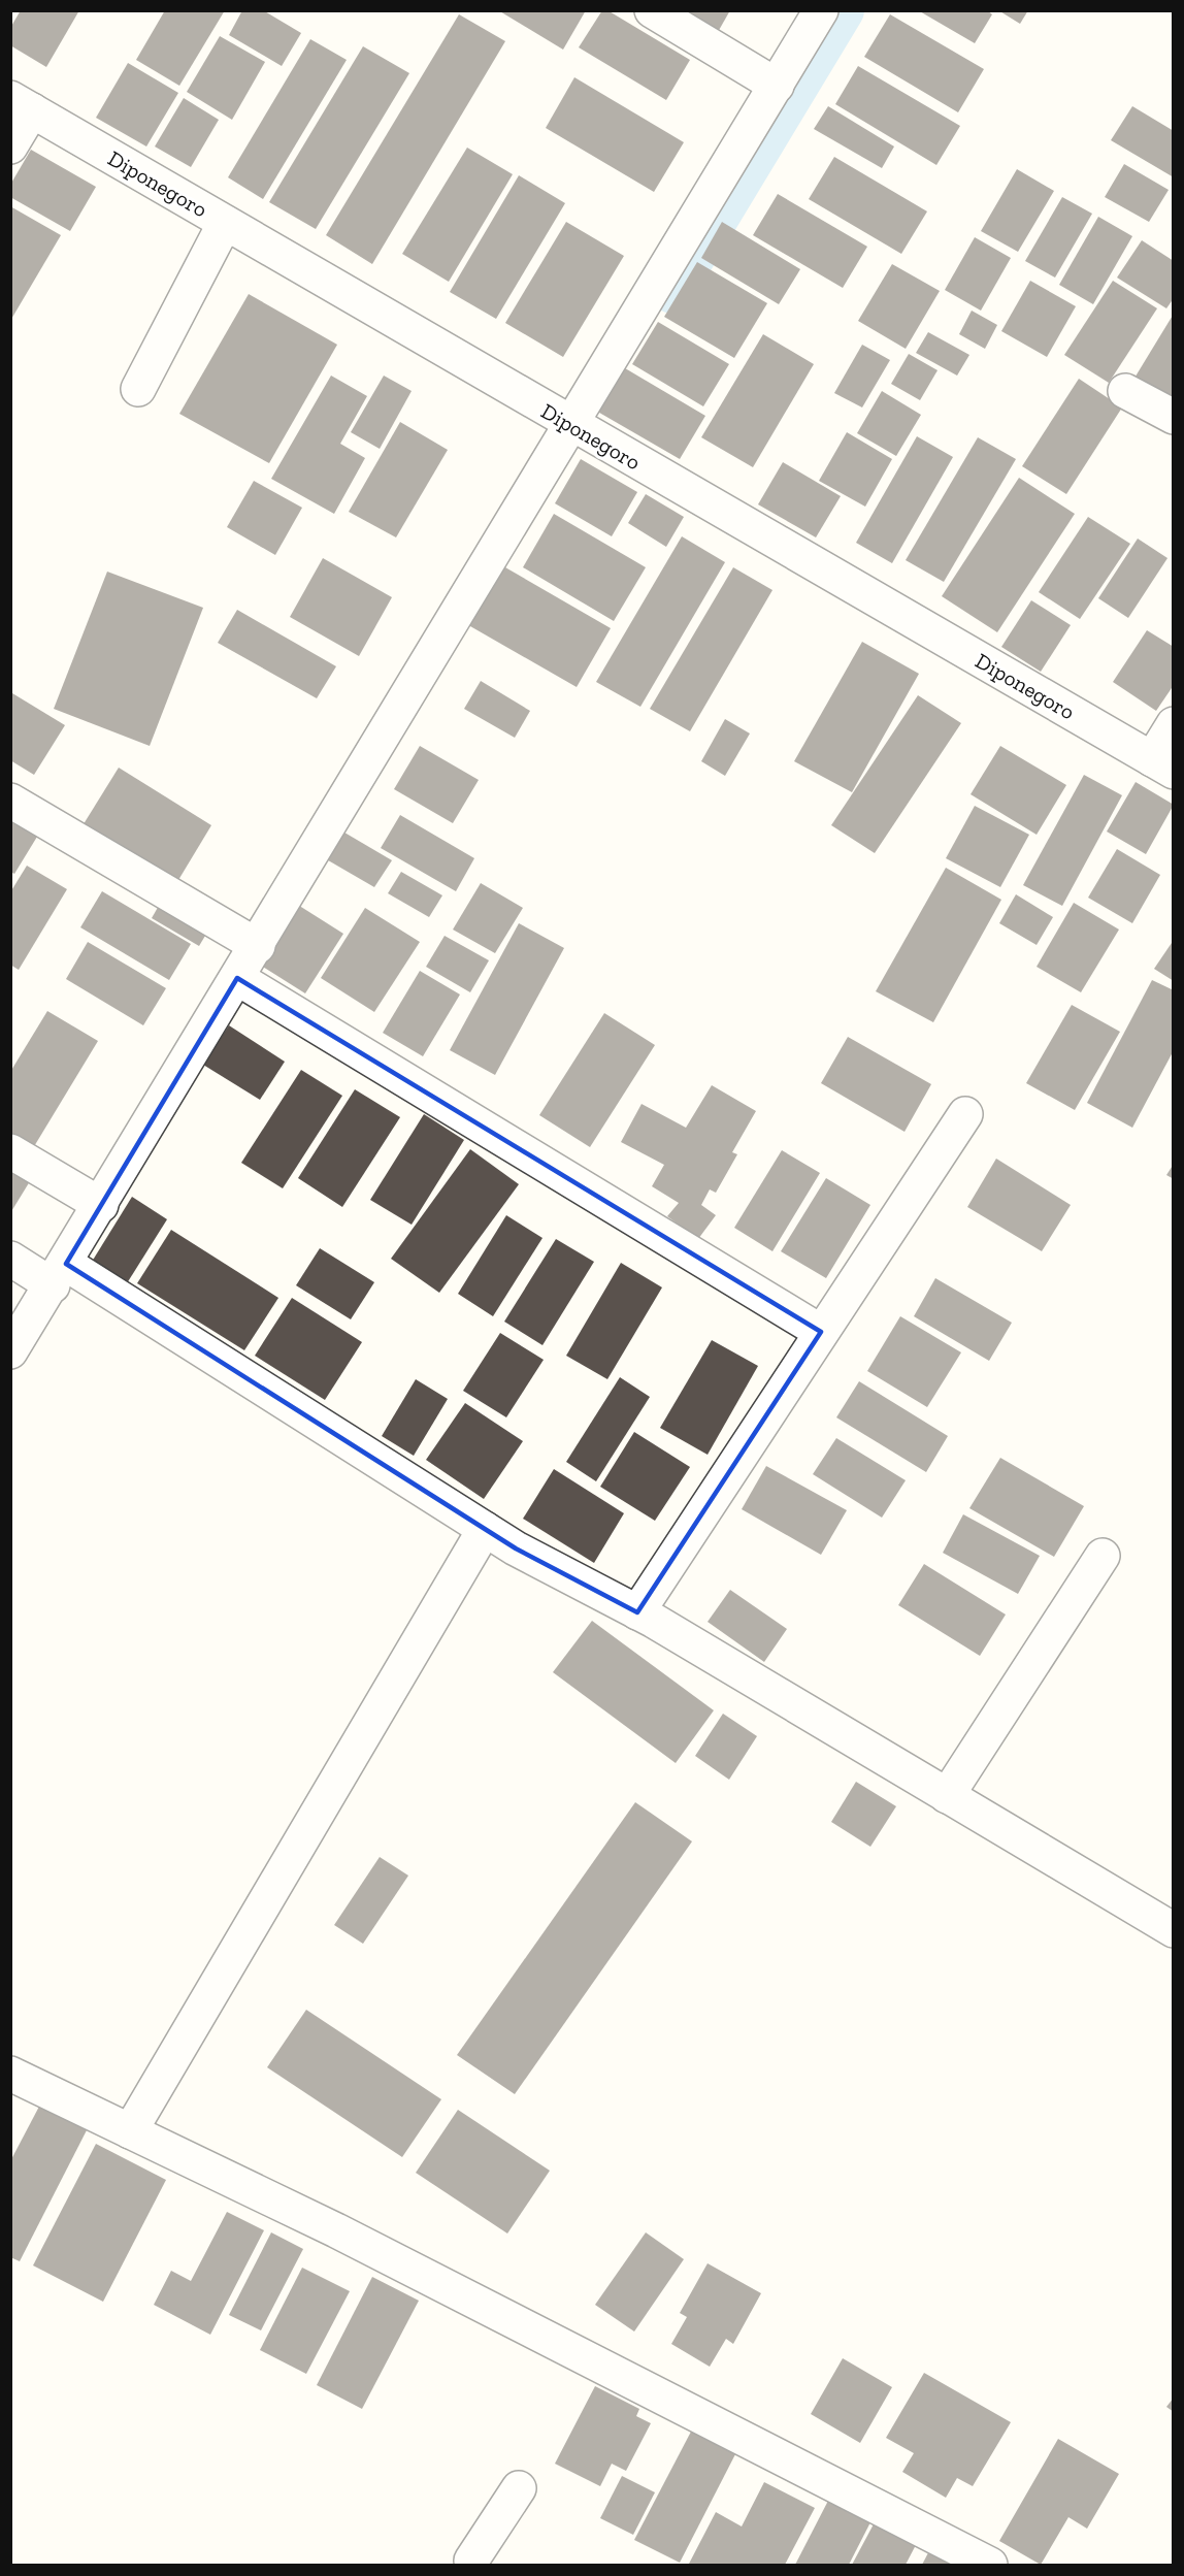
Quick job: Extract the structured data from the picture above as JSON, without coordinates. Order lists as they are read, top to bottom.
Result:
{
  "streets": {
    "street": ["Diponegoro"]
  }
}
